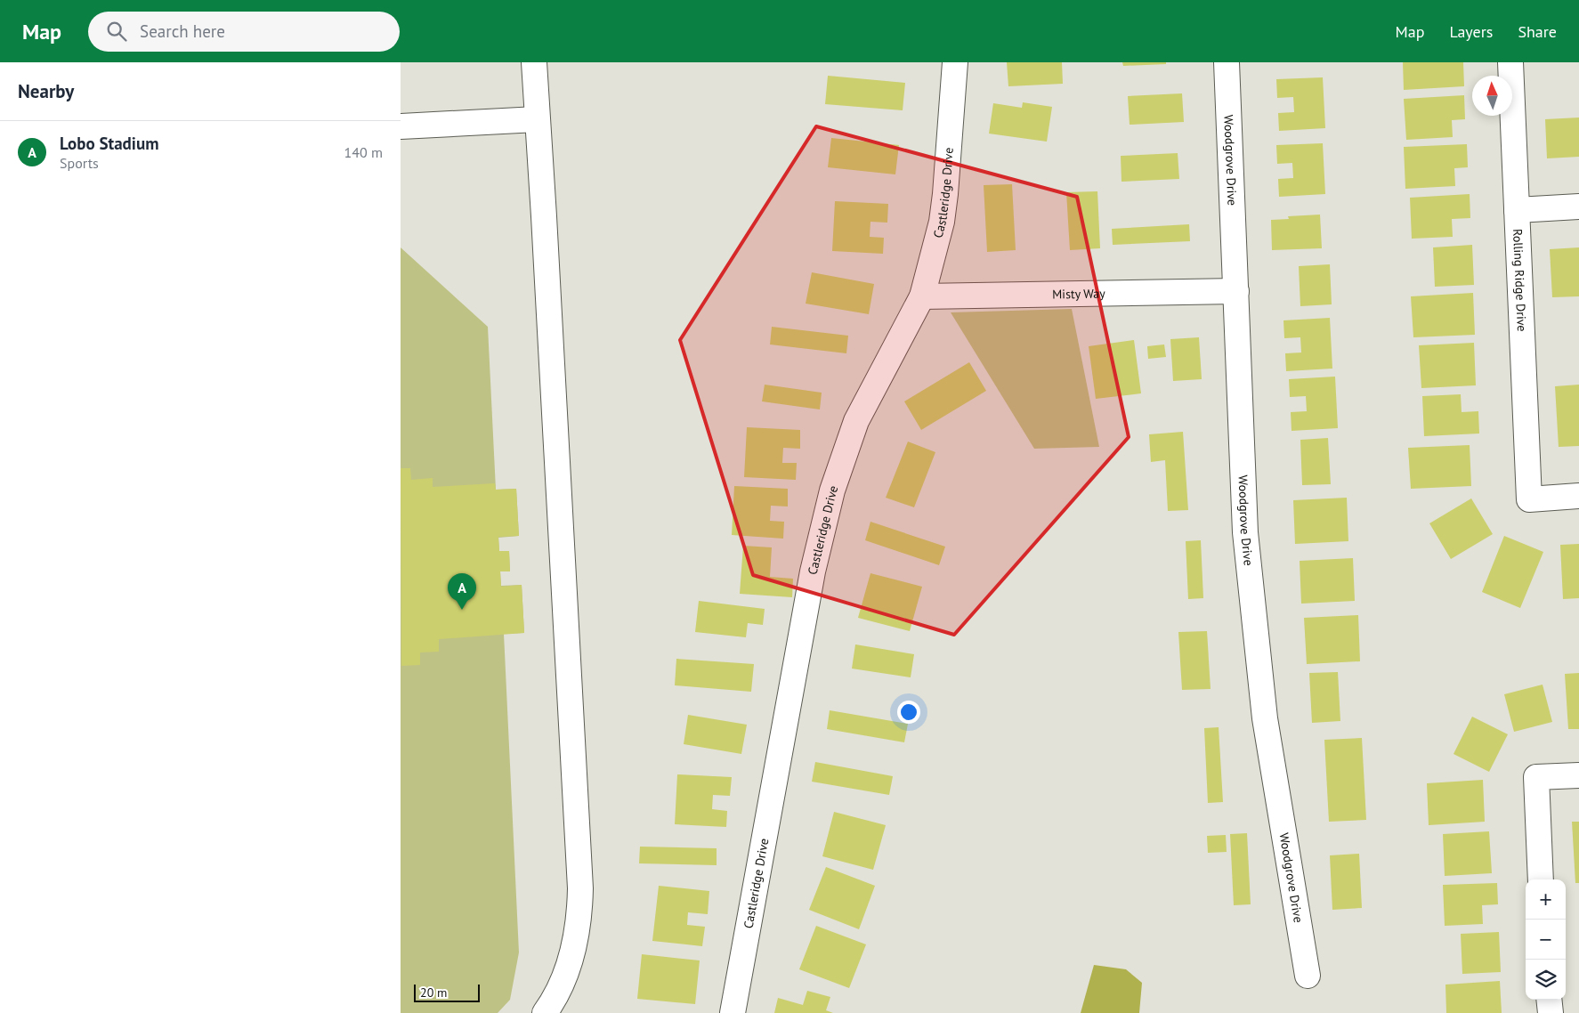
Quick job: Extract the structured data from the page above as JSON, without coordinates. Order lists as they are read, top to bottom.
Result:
{
  "streets": {
    "street": [
      "Woodgrove Drive",
      "Castleridge Drive",
      "Rolling Ridge Drive",
      "Misty Way"
    ]
  },
  "crossings": [
    ["Woodgrove Drive", "Misty Way"],
    ["Castleridge Drive", "Misty Way"]
  ],
  "scale_bar": "20 m",
  "north": "top",
  "page": {
    "header": "Map",
    "search": "Search here",
    "nav": ["Map", "Layers", "Share"],
    "heading": "Nearby",
    "list": [
      {
        "mark": "A",
        "name": "Lobo Stadium",
        "note": "Sports",
        "value": "140 m"
      }
    ],
    "pins": "A",
    "map_buttons": ["+", "−"],
    "scale": "20 m"
  }
}
